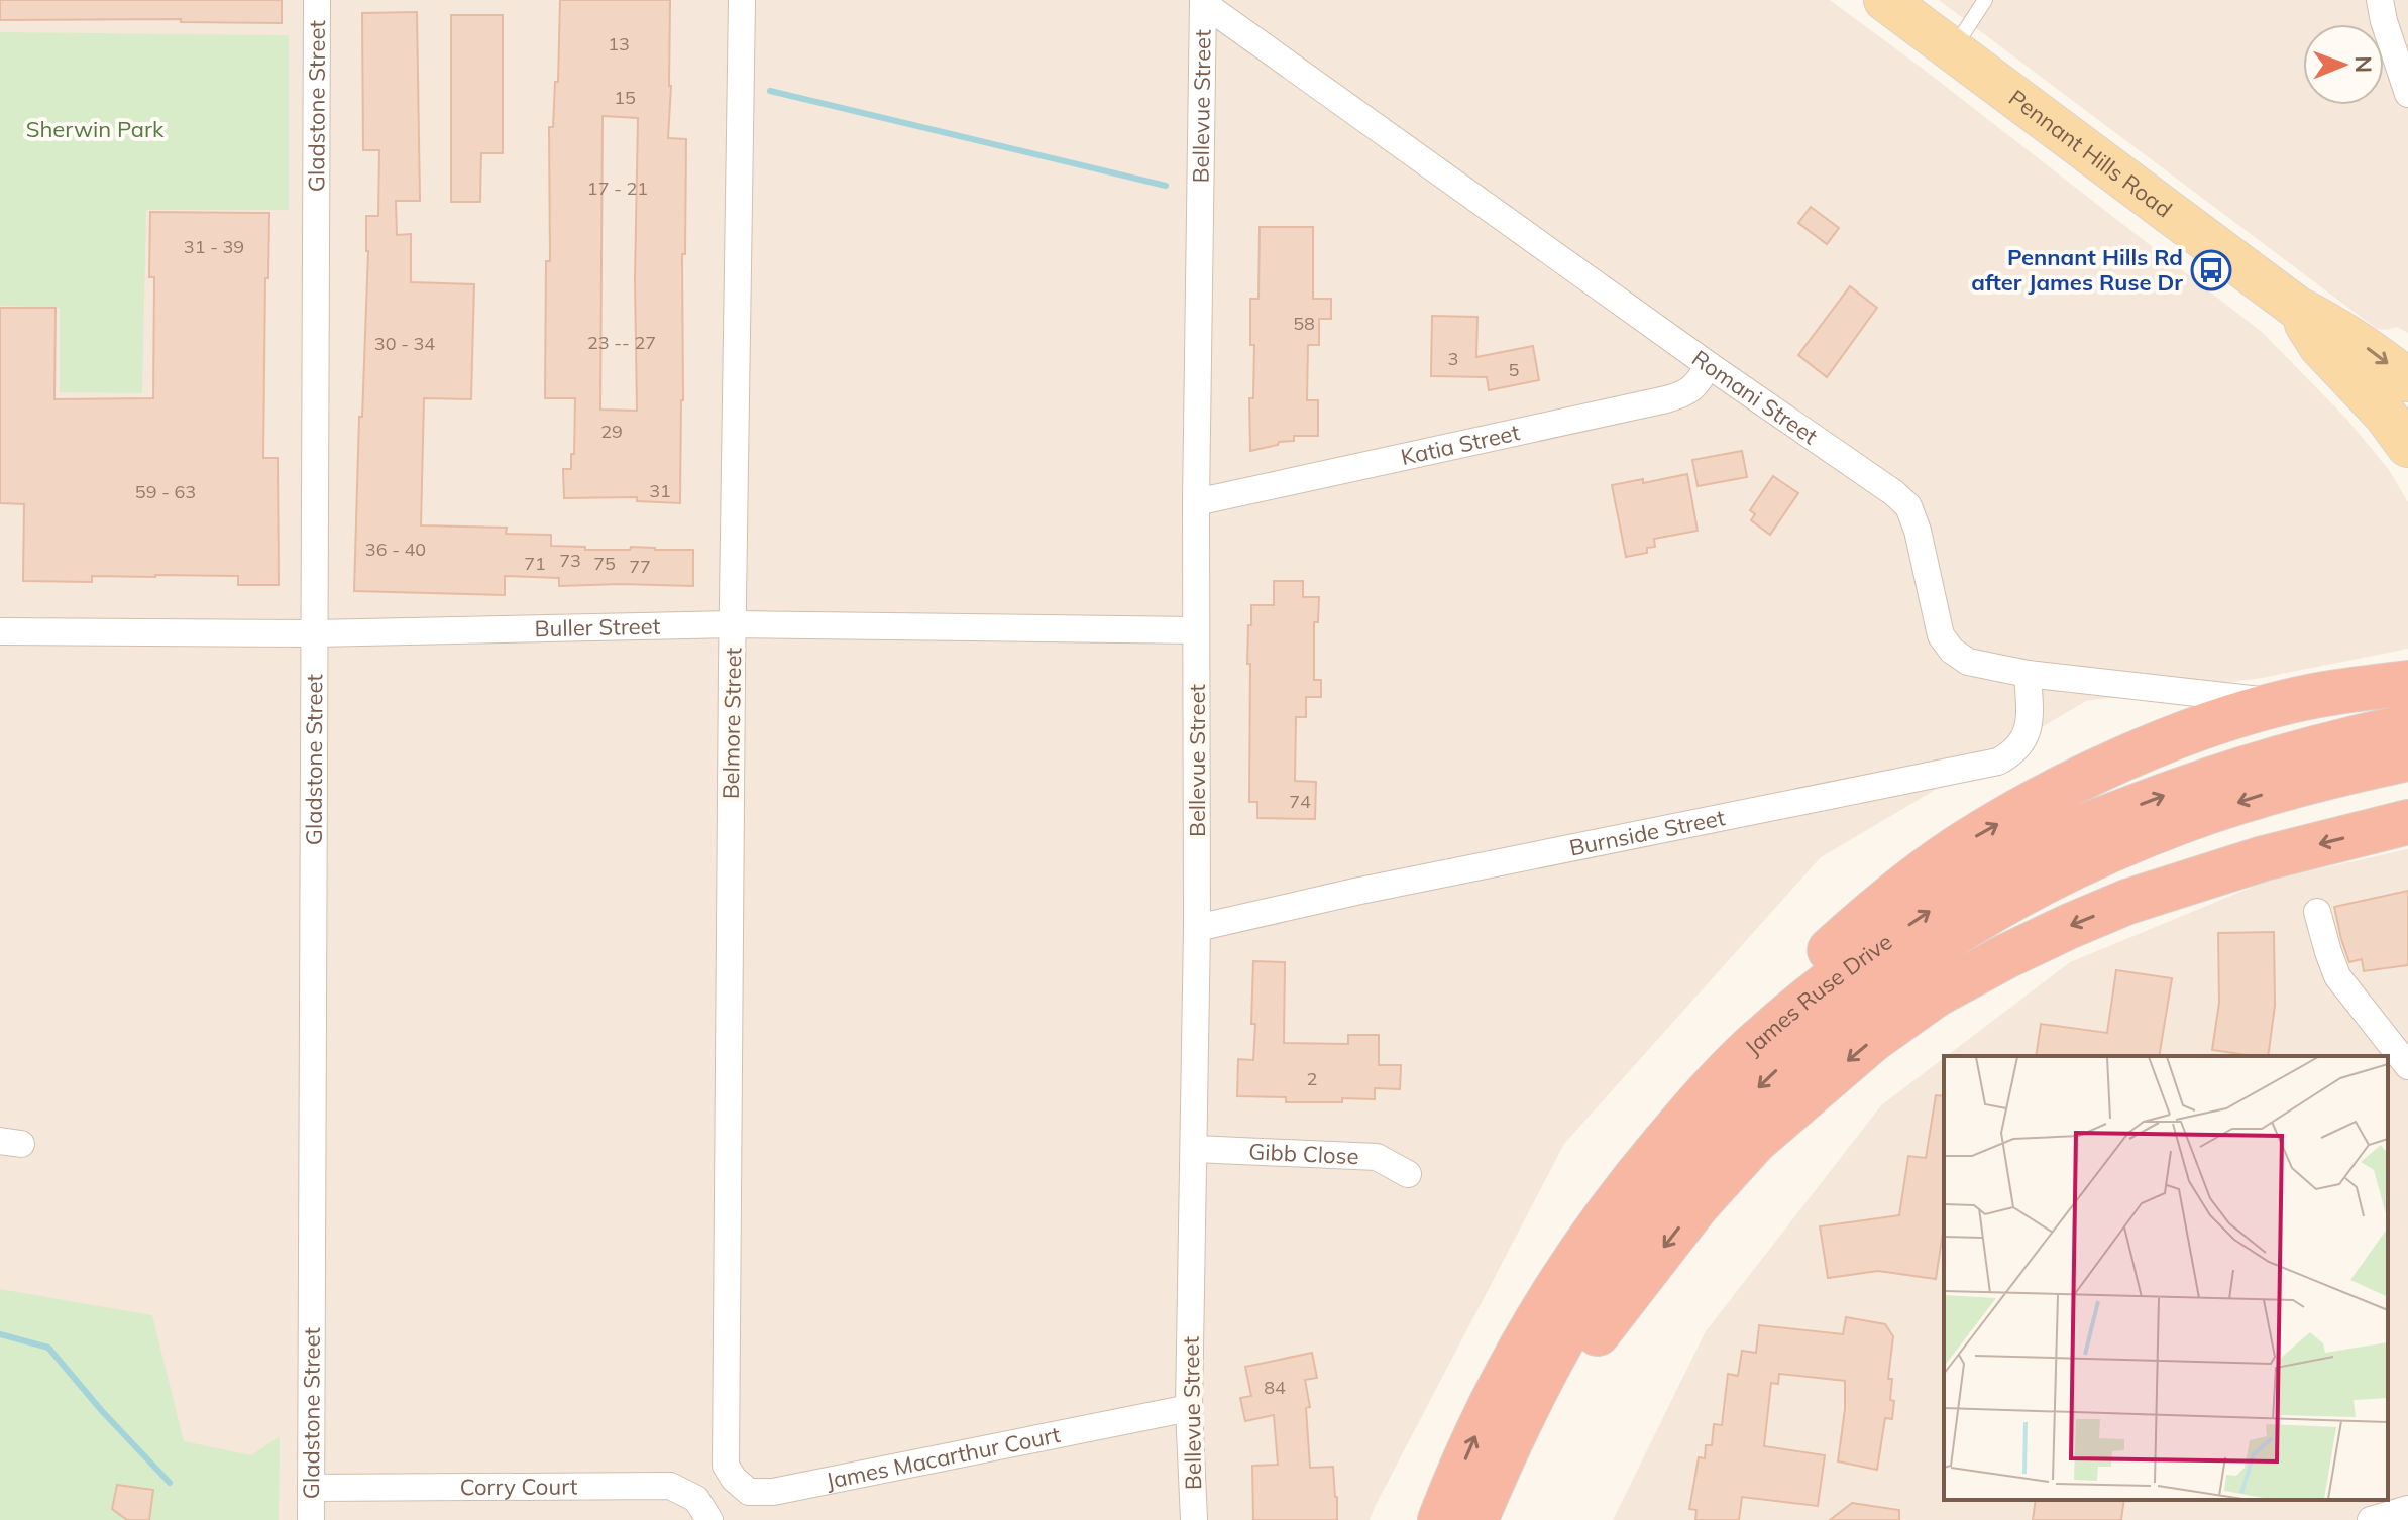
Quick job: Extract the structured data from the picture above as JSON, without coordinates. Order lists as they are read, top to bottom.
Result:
{
  "streets": {
    "highway": ["James Ruse Drive"],
    "main road": ["Pennant Hills Road"],
    "street": [
      "Gladstone Street",
      "Bellevue Street",
      "Romani Street",
      "Katia Street",
      "Buller Street",
      "Belmore Street",
      "Burnside Street",
      "Gibb Close",
      "James Macarthur Court",
      "Corry Court"
    ]
  },
  "crossings": [
    ["Gladstone Street", "Buller Street"],
    ["Gladstone Street", "Corry Court"],
    ["Bellevue Street", "Romani Street"],
    ["Bellevue Street", "Katia Street"],
    ["Bellevue Street", "Buller Street"],
    ["Bellevue Street", "Burnside Street"],
    ["Bellevue Street", "Gibb Close"],
    ["Bellevue Street", "James Macarthur Court"],
    ["Romani Street", "Katia Street"],
    ["Romani Street", "Burnside Street"],
    ["Buller Street", "Belmore Street"],
    ["Belmore Street", "James Macarthur Court"]
  ],
  "parks": ["Sherwin Park"],
  "places": {
    "bus stop": ["Pennant Hills Rd after James Ruse Dr"]
  },
  "house_numbers": [
    "13",
    "15",
    "17 - 21",
    "31 - 39",
    "58",
    "23 -- 27",
    "30 - 34",
    "3",
    "5",
    "29",
    "31",
    "59 - 63",
    "36 - 40",
    "73",
    "71",
    "75",
    "77",
    "74",
    "2",
    "84"
  ],
  "north": "right"
}
